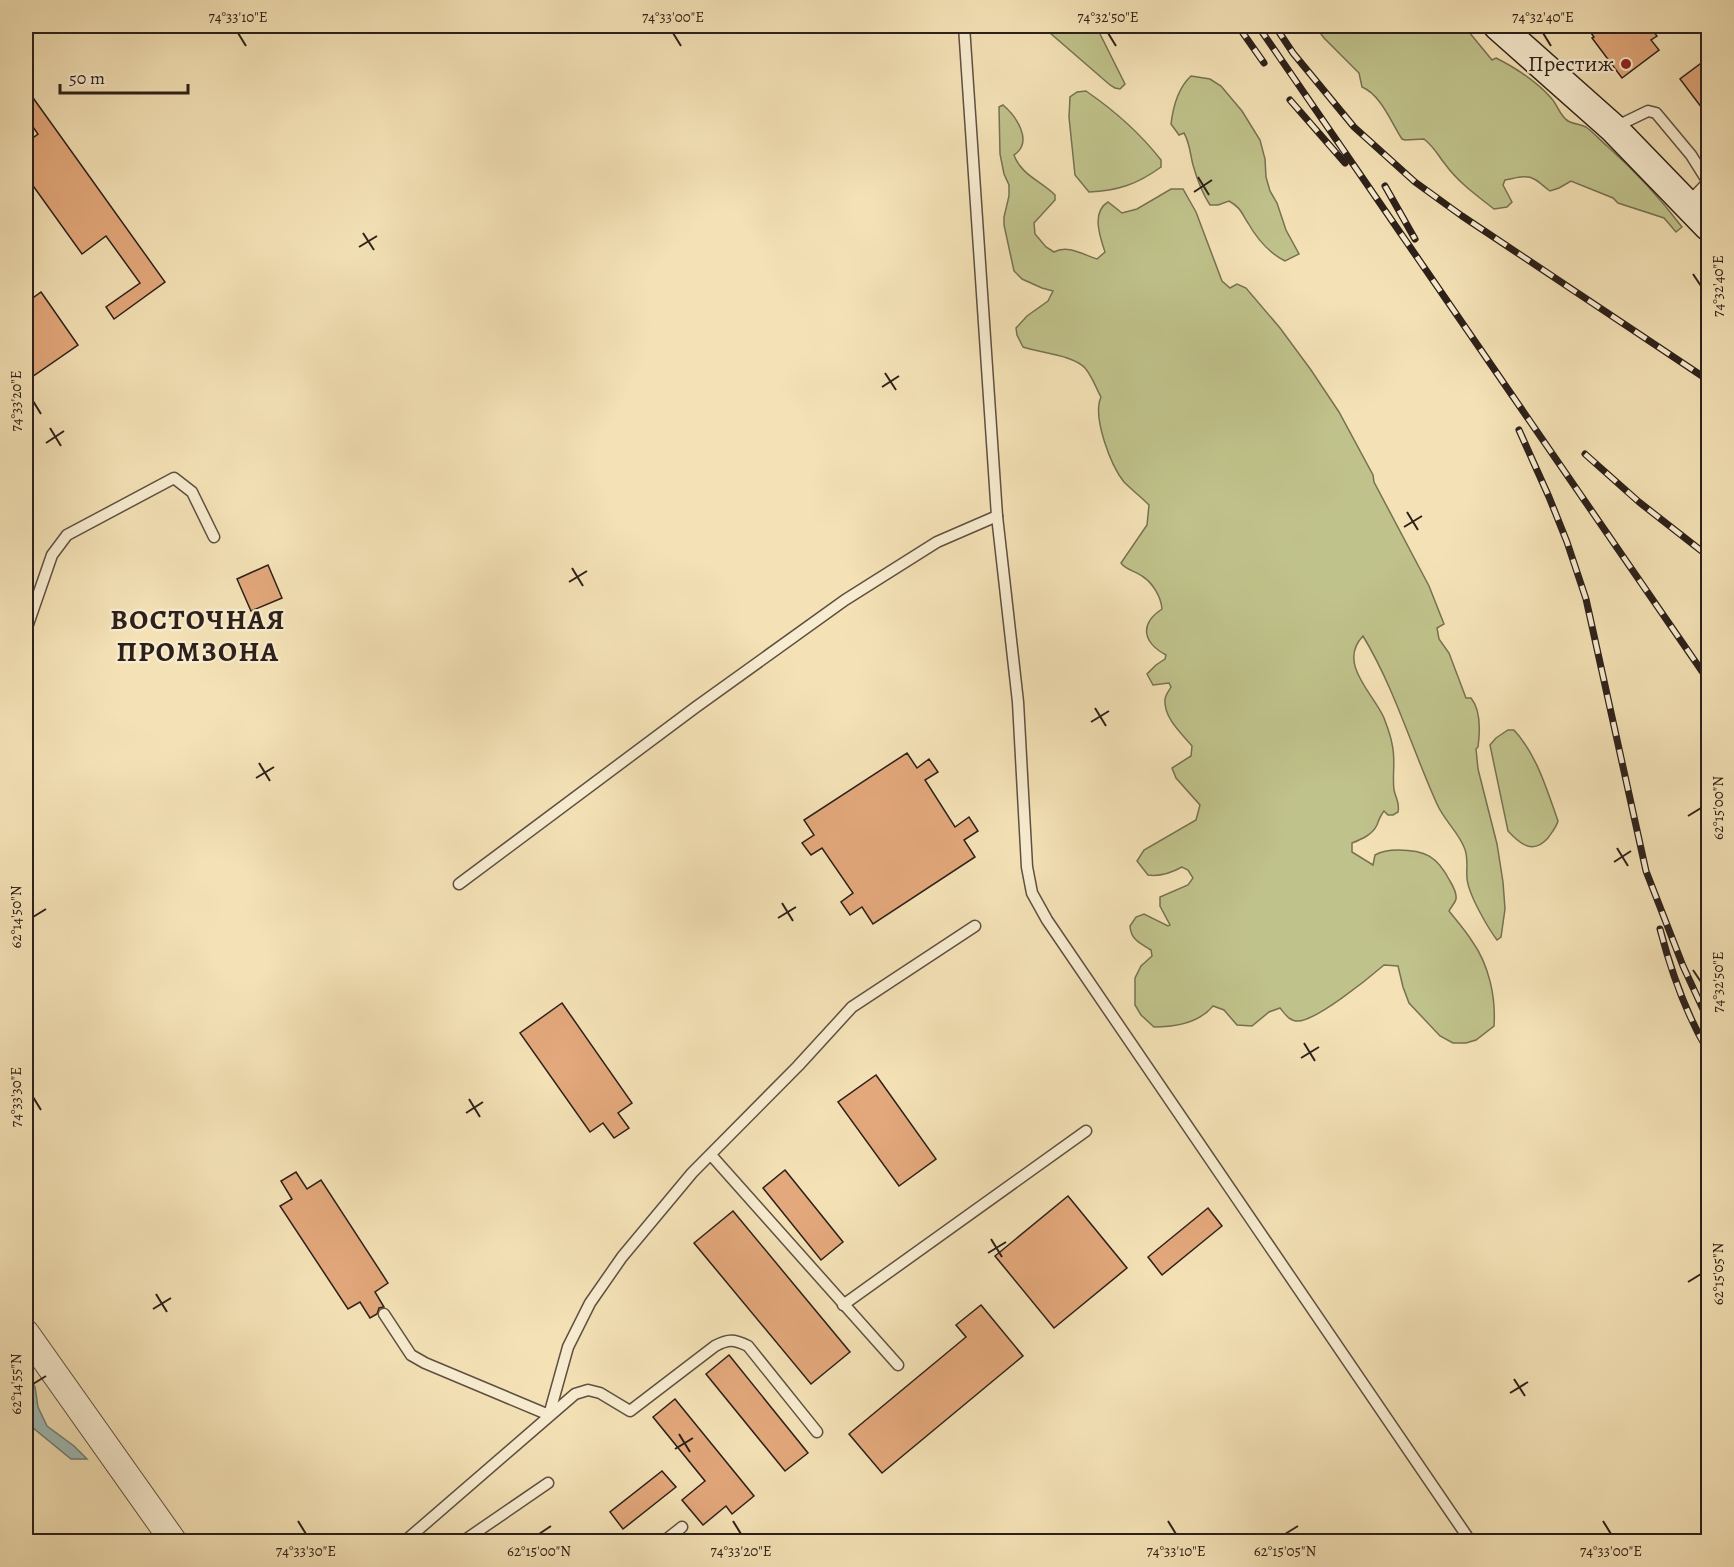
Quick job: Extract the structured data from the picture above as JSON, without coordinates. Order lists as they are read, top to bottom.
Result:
{
  "districts": ["ВОСТОЧНАЯ ПРОМЗОНА"],
  "places": ["Престиж"],
  "scale_bar": "50 m",
  "coordinates": [
    "74°33'10\"E",
    "74°33'00\"E",
    "74°32'50\"E",
    "74°32'40\"E",
    "74°33'20\"E",
    "62°15'00\"N",
    "62°14'50\"N",
    "74°33'30\"E",
    "62°15'05\"N",
    "62°14'55\"N"
  ]
}
